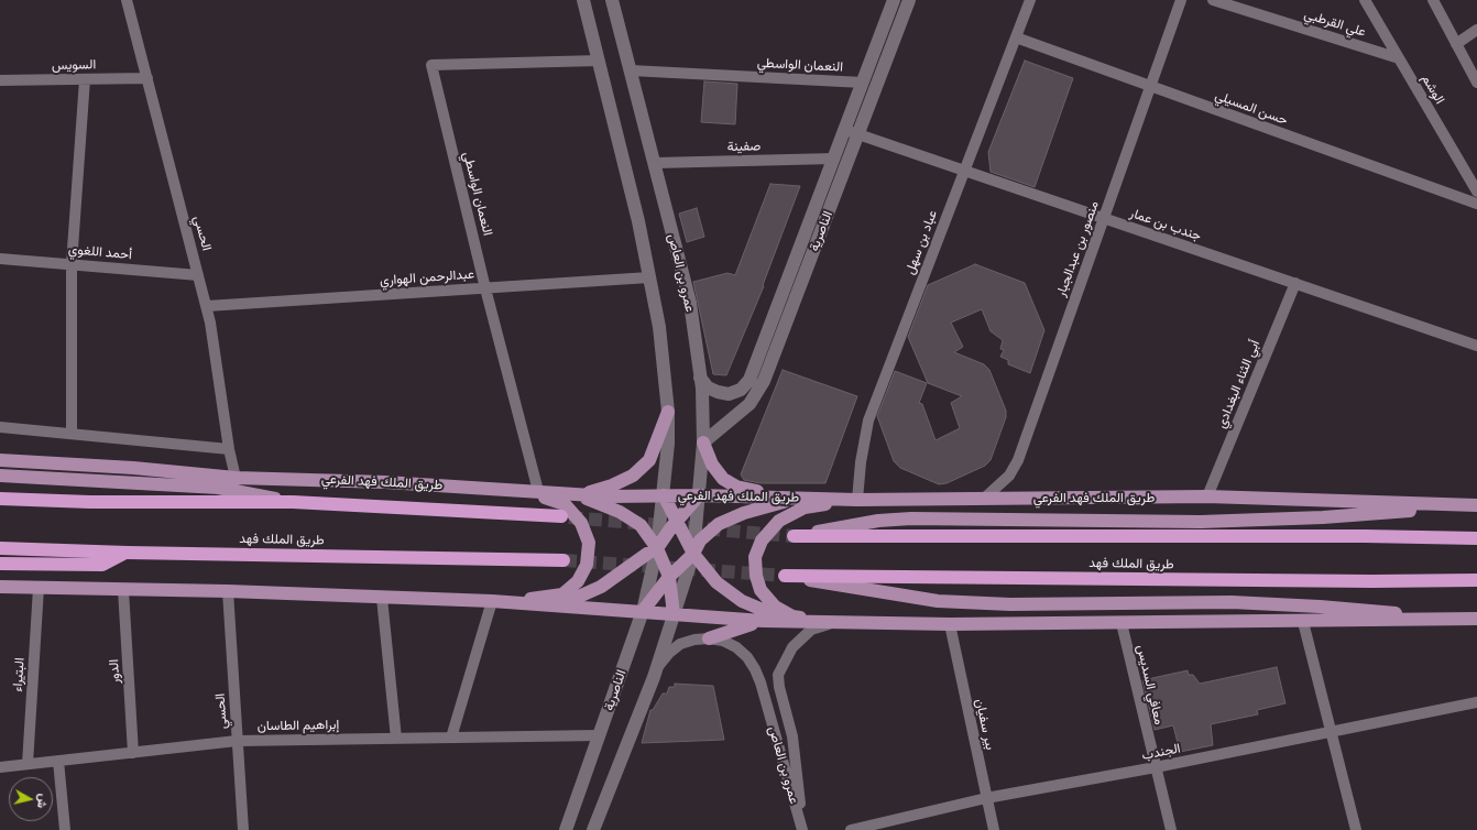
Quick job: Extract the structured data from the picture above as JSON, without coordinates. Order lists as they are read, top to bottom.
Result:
{
  "streets": {
    "highway": ["طريق الملك فهد"],
    "main road": ["الناصرية", "عمرو بن العاص", "طريق الملك فهد الفرعي"],
    "street": [
      "علي القرطبي",
      "السويس",
      "النعمان الواسطي",
      "الوشم",
      "حسن المسيلي",
      "صفينة",
      "جندب بن عمار",
      "الحسي",
      "عباد بن سهل",
      "منصور بن عبدالجبار",
      "أحمد اللغوي",
      "عبدالرحمن الهواري",
      "أبي الثناء البغدادي",
      "الدور",
      "البتيراء",
      "معافي السديس",
      "بير سفيان",
      "إبراهيم الطاسان",
      "الجندب"
    ]
  },
  "crossings": [
    ["علي القرطبي", "الوشم"],
    ["السويس", "الحسي"],
    ["النعمان الواسطي", "الناصرية"],
    ["النعمان الواسطي", "عمرو بن العاص"],
    ["النعمان الواسطي", "عبدالرحمن الهواري"],
    ["النعمان الواسطي", "طريق الملك فهد الفرعي"],
    ["حسن المسيلي", "عباد بن سهل"],
    ["حسن المسيلي", "منصور بن عبدالجبار"],
    ["صفينة", "الناصرية"],
    ["صفينة", "عمرو بن العاص"],
    ["جندب بن عمار", "الناصرية"],
    ["جندب بن عمار", "عباد بن سهل"],
    ["جندب بن عمار", "منصور بن عبدالجبار"],
    ["جندب بن عمار", "أبي الثناء البغدادي"],
    ["الناصرية", "عمرو بن العاص"],
    ["الناصرية", "إبراهيم الطاسان"],
    ["الحسي", "أحمد اللغوي"],
    ["الحسي", "عبدالرحمن الهواري"],
    ["الحسي", "طريق الملك فهد الفرعي"],
    ["الحسي", "إبراهيم الطاسان"],
    ["عباد بن سهل", "طريق الملك فهد الفرعي"],
    ["منصور بن عبدالجبار", "طريق الملك فهد الفرعي"],
    ["عمرو بن العاص", "طريق الملك فهد الفرعي"],
    ["أبي الثناء البغدادي", "طريق الملك فهد الفرعي"],
    ["الدور", "إبراهيم الطاسان"],
    ["البتيراء", "إبراهيم الطاسان"],
    ["معافي السديس", "الجندب"],
    ["بير سفيان", "الجندب"]
  ],
  "north": "right"
}
